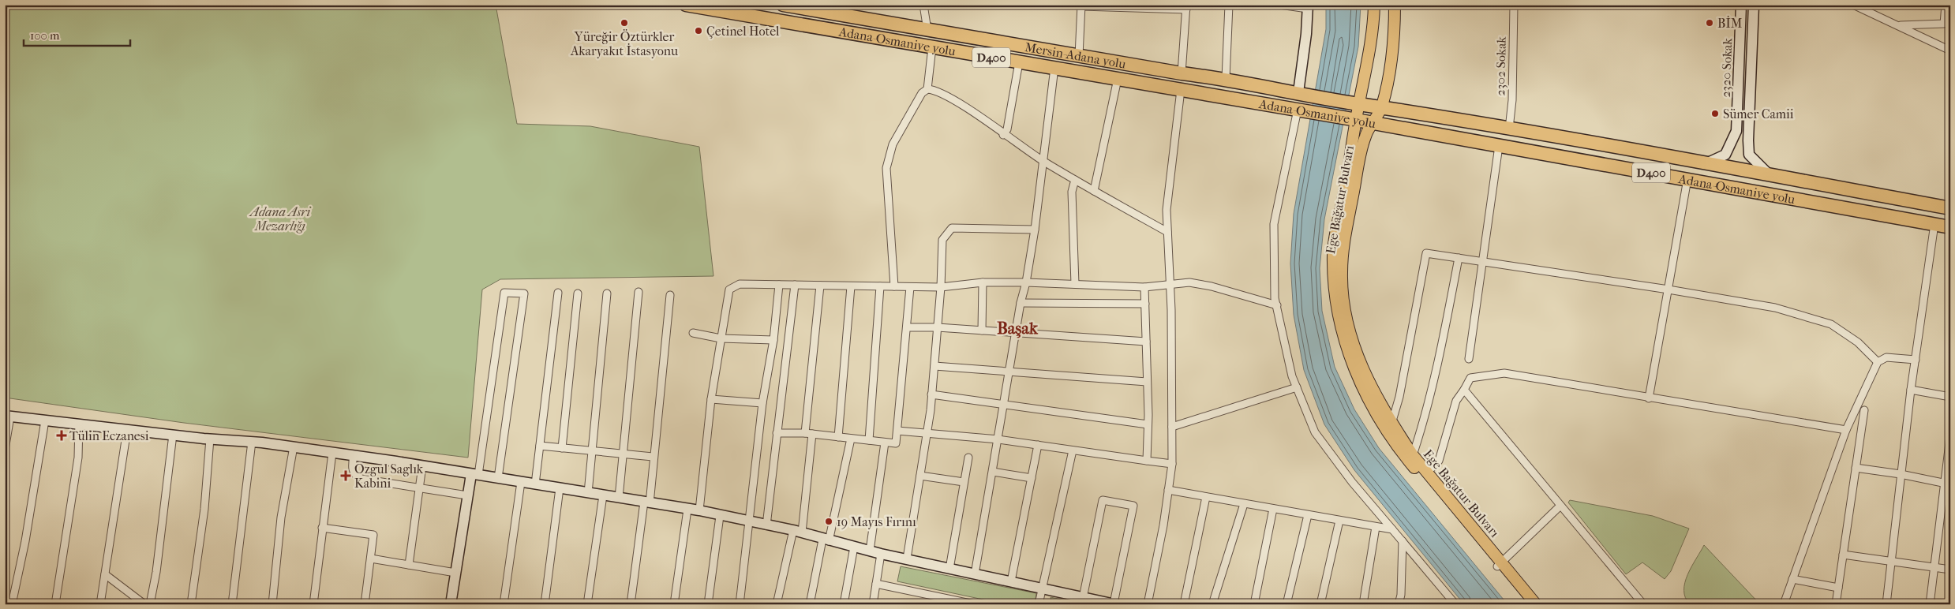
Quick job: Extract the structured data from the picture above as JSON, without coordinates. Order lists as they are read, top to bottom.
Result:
{
  "streets": {
    "highway": ["Adana-Osmaniye yolu", "Mersin-Adana yolu", "D400"],
    "main road": ["2320 Sokak", "Ege Bağatur Bulvarı"],
    "street": ["2302 Sokak"]
  },
  "crossings": [
    ["Adana-Osmaniye yolu", "Mersin-Adana yolu"],
    ["Adana-Osmaniye yolu", "2302 Sokak"],
    ["Adana-Osmaniye yolu", "2320 Sokak"],
    ["Adana-Osmaniye yolu", "Ege Bağatur Bulvarı"]
  ],
  "districts": ["Başak"],
  "parks": ["Adana Asri Mezarlığı"],
  "places": {
    "other": [
      "Yüreğir Öztürkler Akaryakıt İstasyonu",
      "BİM",
      "Çetinel Hotel",
      "Sümer Camii",
      "19 Mayıs Fırını"
    ],
    "health": ["Tülin Eczanesi", "Ozgul Saglık Kabini"]
  },
  "scale_bar": "100 m"
}
